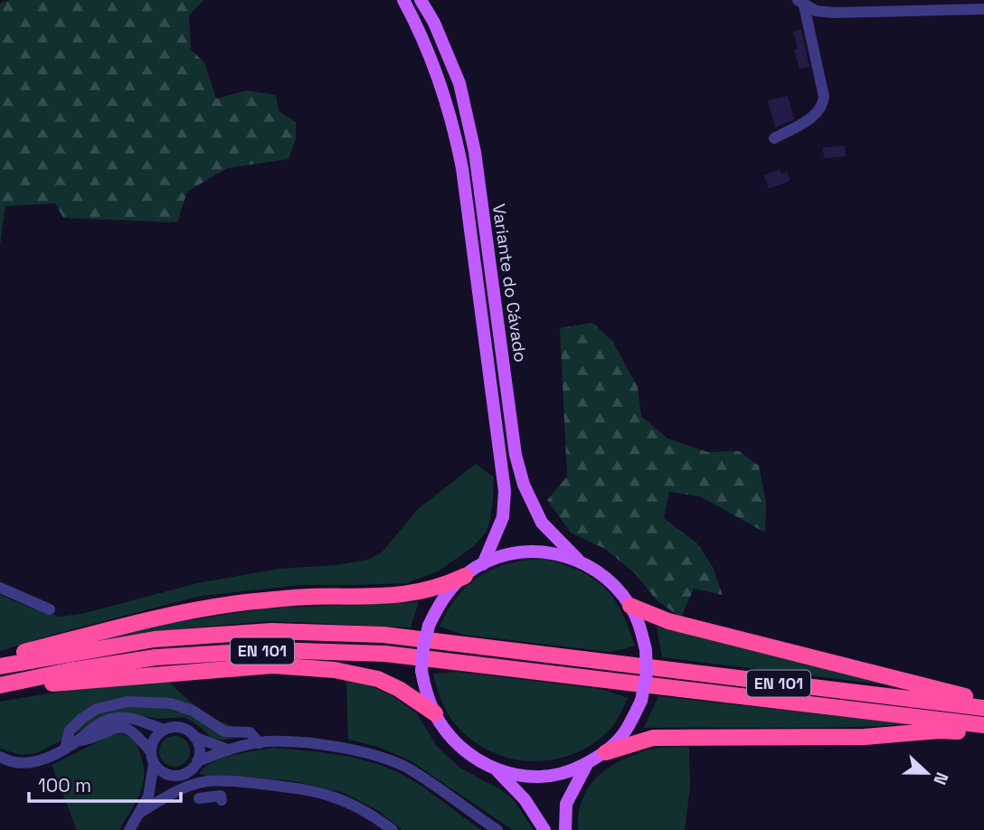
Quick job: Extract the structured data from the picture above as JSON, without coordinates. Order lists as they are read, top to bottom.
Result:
{
  "streets": {
    "highway": ["EN 101"],
    "main road": ["Variante do Cávado"]
  },
  "scale_bar": "100 m",
  "north": "right"
}
